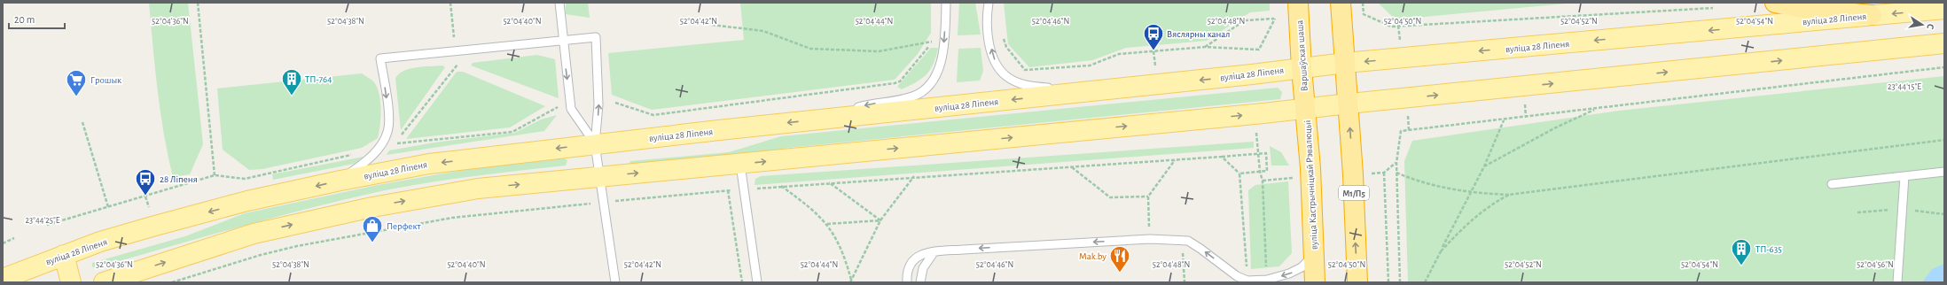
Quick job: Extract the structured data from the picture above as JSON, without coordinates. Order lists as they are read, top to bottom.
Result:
{
  "streets": {
    "highway": ["Варшаўская шаша", "вуліца Кастрычніцкай Рэвалюцыі", "М1/П5"],
    "main road": ["вуліца 28 Ліпеня"]
  },
  "crossings": [
    ["вуліца 28 Ліпеня", "Варшаўская шаша"],
    ["вуліца 28 Ліпеня", "М1/П5"],
    ["Варшаўская шаша", "вуліца Кастрычніцкай Рэвалюцыі"]
  ],
  "places": {
    "bus stop": ["Вяслярны канал", "28 Ліпеня"],
    "building": ["ТП-764", "ТП-635"],
    "supermarket": ["Грошык"],
    "shop": ["Перфект"],
    "restaurant": ["Mak.by"]
  },
  "scale_bar": "20 m",
  "north": "right",
  "coordinates": [
    "52°04'36\"N",
    "52°04'38\"N",
    "52°04'40\"N",
    "52°04'42\"N",
    "52°04'44\"N",
    "52°04'46\"N",
    "52°04'48\"N",
    "52°04'50\"N",
    "52°04'52\"N",
    "52°04'54\"N",
    "23°44'15\"E",
    "23°44'25\"E",
    "52°04'56\"N"
  ]
}
